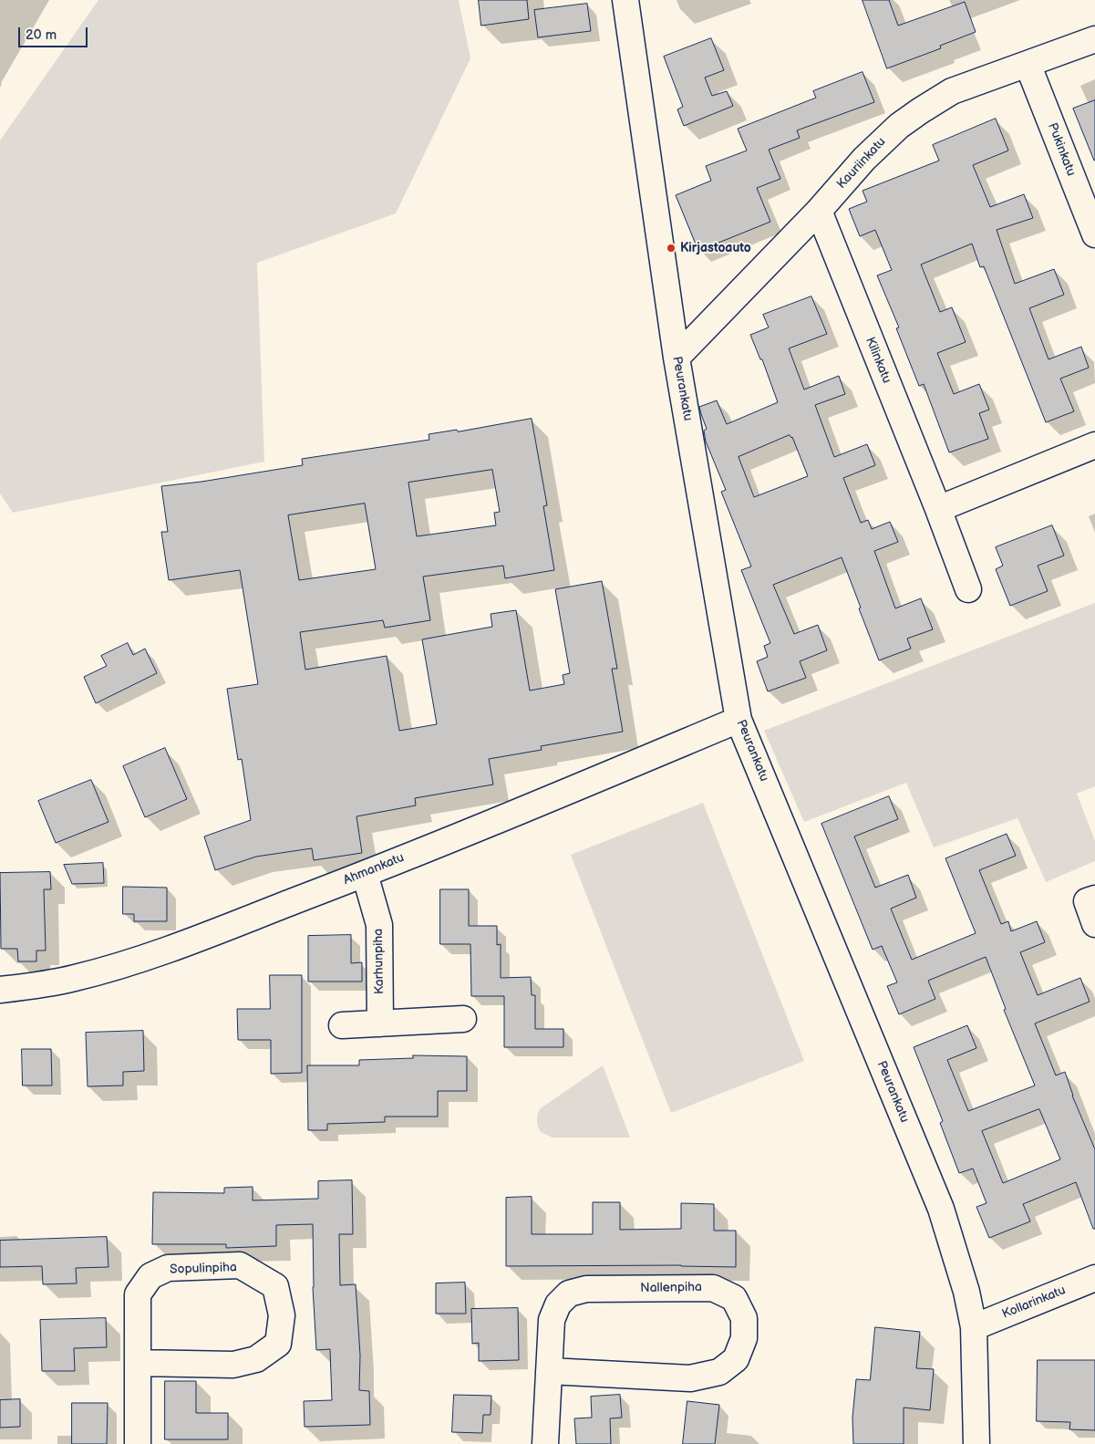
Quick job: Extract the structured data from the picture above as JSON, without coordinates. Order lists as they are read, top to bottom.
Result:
{
  "streets": {
    "street": [
      "Pukinkatu",
      "Kauriinkatu",
      "Kilinkatu",
      "Peurankatu",
      "Ahmankatu",
      "Karhunpiha",
      "Sopulinpiha",
      "Nallenpiha",
      "Kollarinkatu"
    ]
  },
  "crossings": [
    ["Pukinkatu", "Kauriinkatu"],
    ["Kauriinkatu", "Kilinkatu"],
    ["Kauriinkatu", "Peurankatu"],
    ["Peurankatu", "Ahmankatu"],
    ["Peurankatu", "Kollarinkatu"],
    ["Ahmankatu", "Karhunpiha"]
  ],
  "places": ["Kirjastoauto"],
  "scale_bar": "20 m"
}
